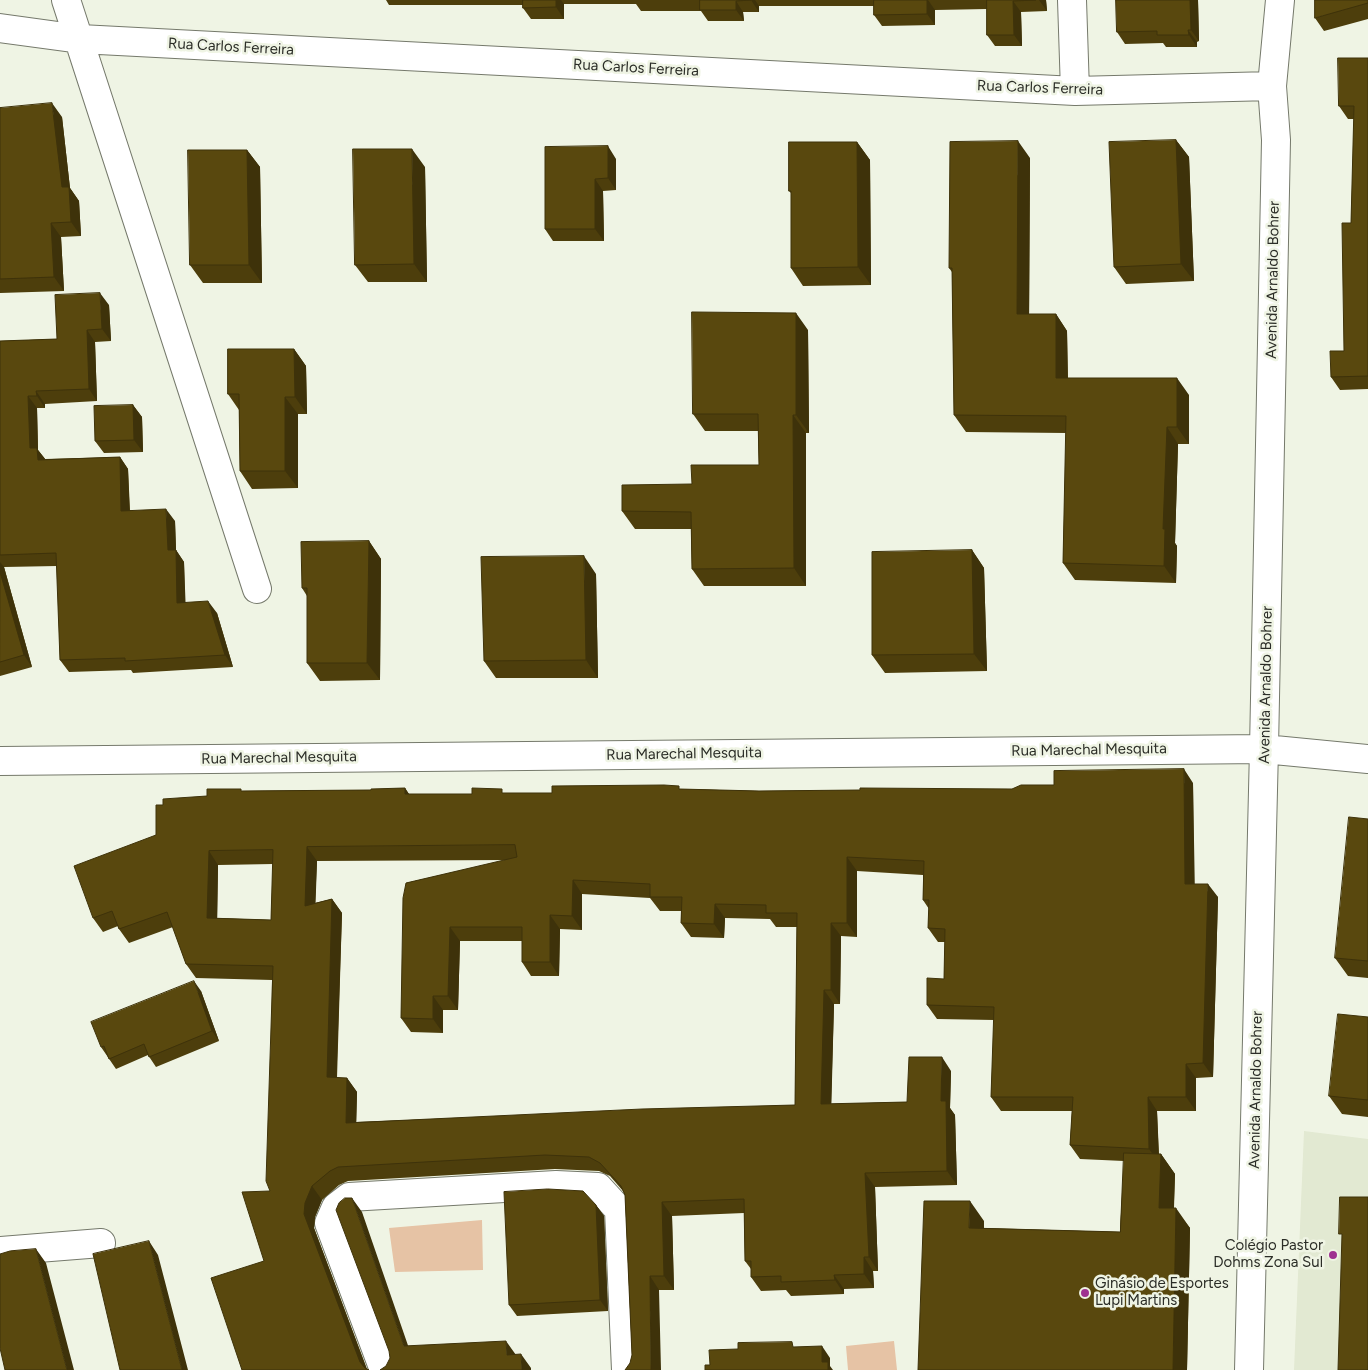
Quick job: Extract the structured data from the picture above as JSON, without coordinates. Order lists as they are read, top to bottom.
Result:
{
  "streets": {
    "street": ["Rua Carlos Ferreira", "Avenida Arnaldo Bohrer", "Rua Marechal Mesquita"]
  },
  "crossings": [
    ["Rua Carlos Ferreira", "Avenida Arnaldo Bohrer"],
    ["Avenida Arnaldo Bohrer", "Rua Marechal Mesquita"]
  ],
  "places": ["Colégio Pastor Dohms Zona Sul", "Ginásio de Esportes Lupi Martins"]
}
